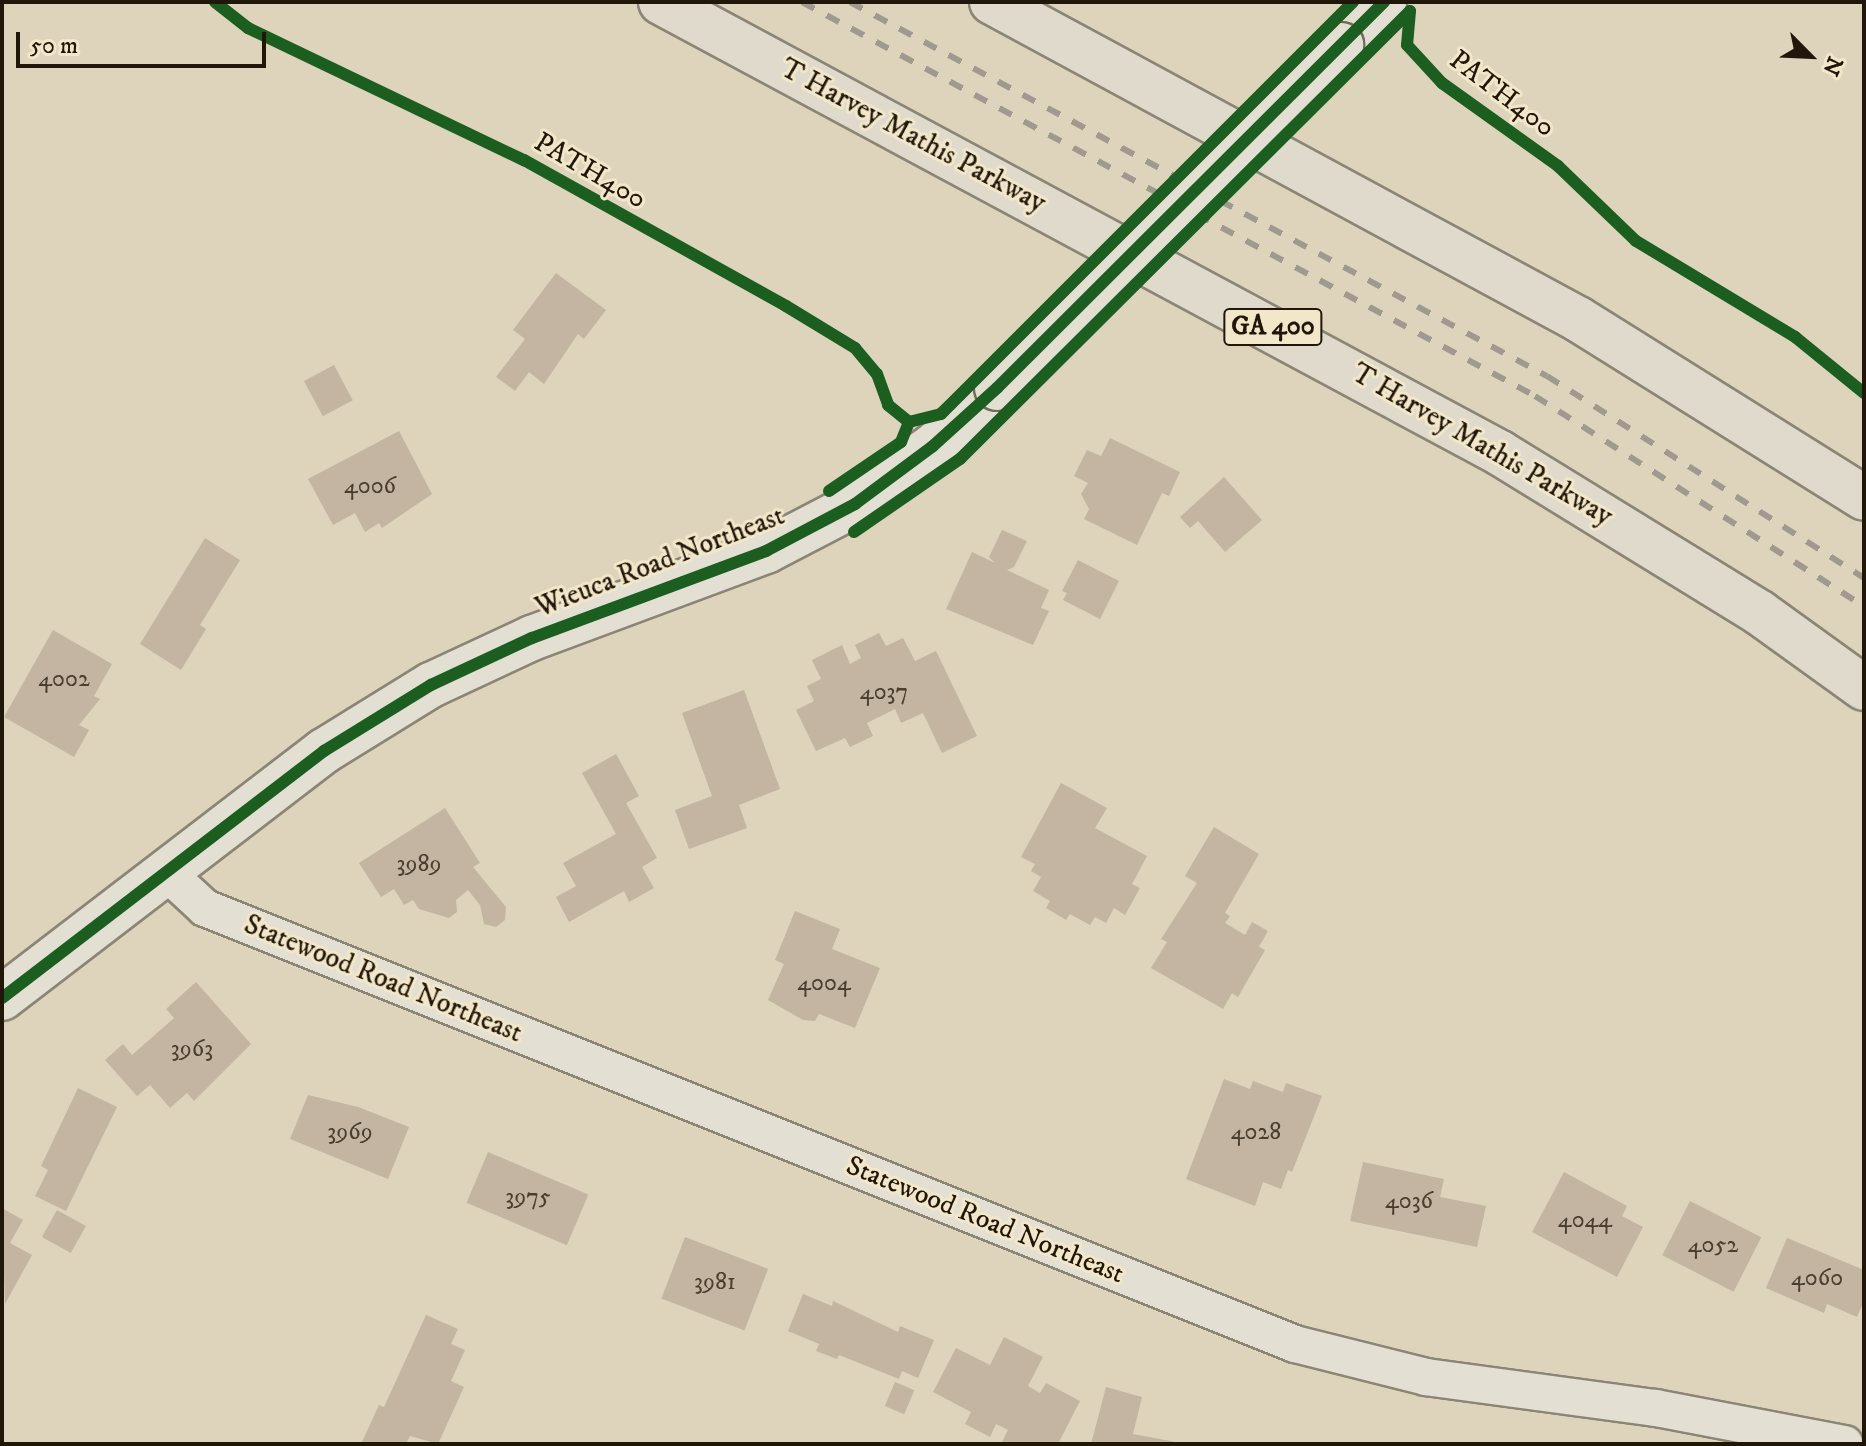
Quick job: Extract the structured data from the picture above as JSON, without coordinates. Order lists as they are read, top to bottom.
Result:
{
  "streets": {
    "highway": ["T Harvey Mathis Parkway", "GA 400"],
    "street": ["Wieuca Road Northeast", "Statewood Road Northeast"],
    "cycle path": ["PATH400"]
  },
  "crossings": [
    ["Wieuca Road Northeast", "Statewood Road Northeast"]
  ],
  "house_numbers": [
    "4006",
    "4002",
    "4037",
    "3989",
    "4004",
    "3963",
    "3969",
    "4028",
    "3975",
    "4036",
    "4044",
    "4052",
    "4060",
    "3981"
  ],
  "scale_bar": "50 m",
  "north": "bottom right"
}
